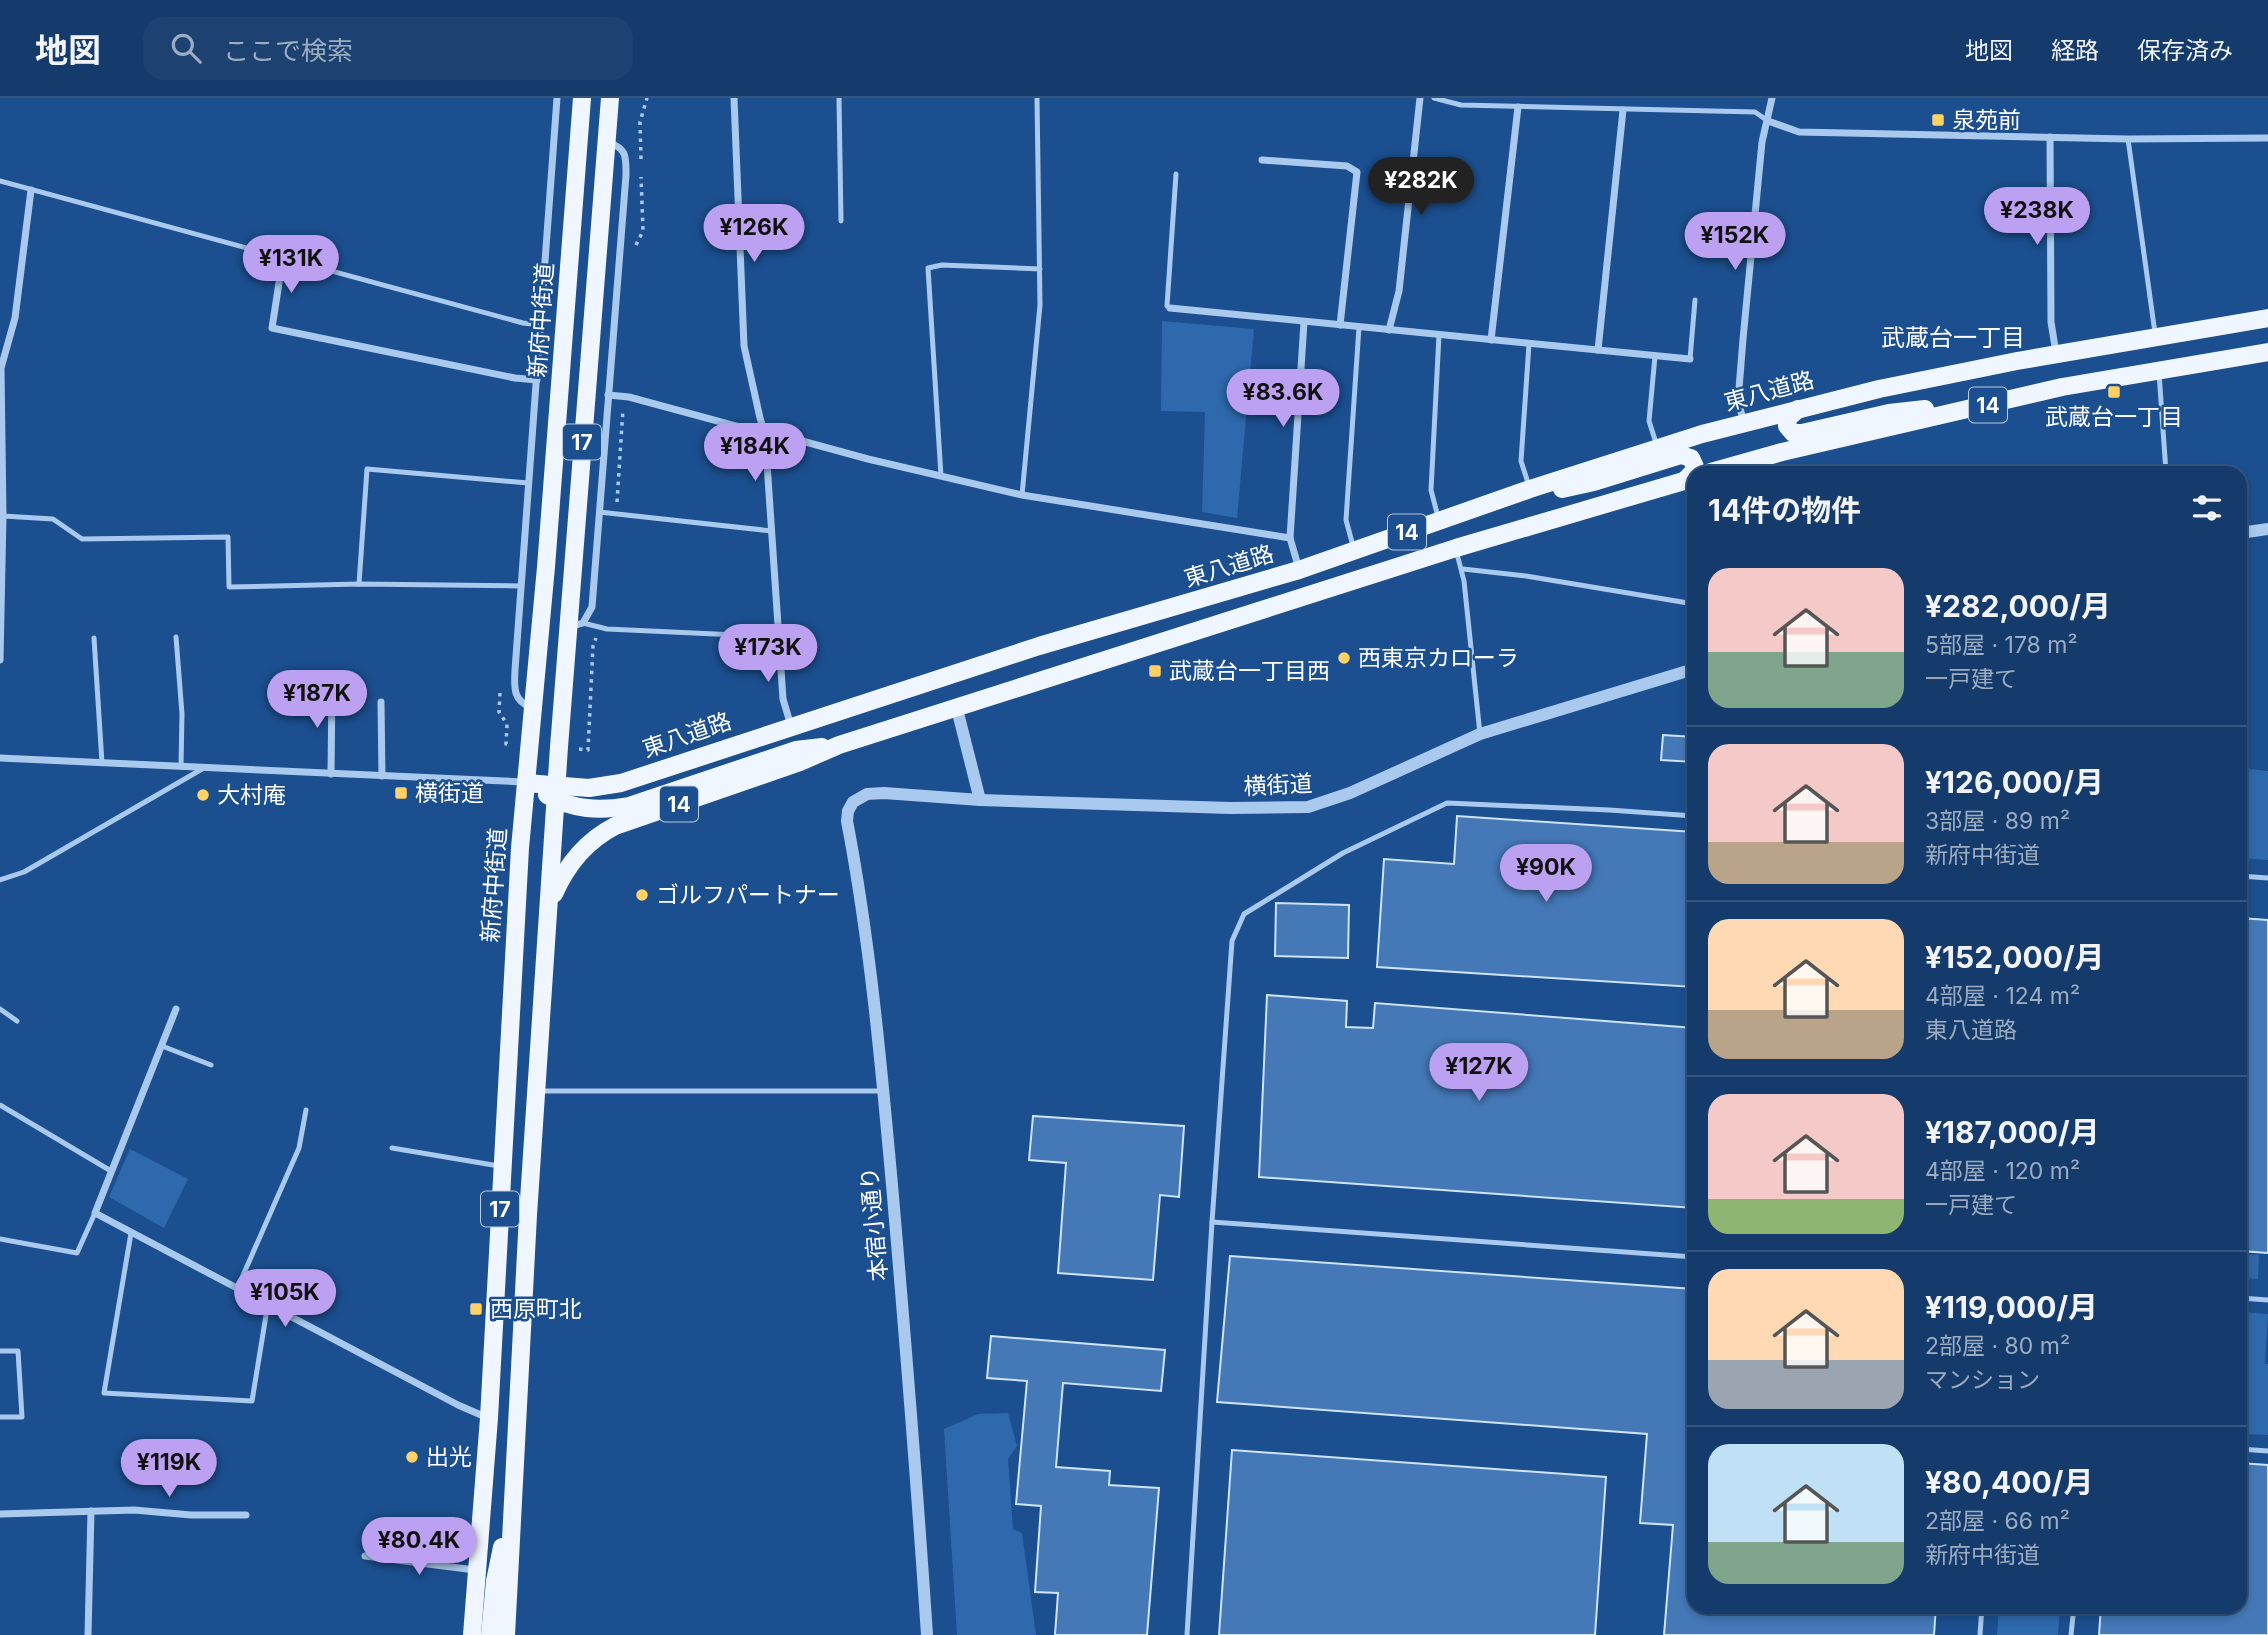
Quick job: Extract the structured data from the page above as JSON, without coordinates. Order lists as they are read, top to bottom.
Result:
{
  "streets": {
    "main road": [
      "新府中街道",
      "東八道路",
      "14",
      "17"
    ],
    "street": ["横街道", "本宿小通り"]
  },
  "crossings": [
    ["新府中街道", "東八道路"],
    ["東八道路", "17"],
    ["横街道", "本宿小通り"]
  ],
  "districts": ["武蔵台一丁目"],
  "places": {
    "transit": [
      "泉苑前",
      "武蔵台一丁目",
      "武蔵台一丁目西",
      "横街道",
      "西原町北"
    ],
    "other": [
      "西東京カローラ",
      "大村庵",
      "ゴルフパートナー",
      "出光"
    ]
  },
  "page": {
    "header": "地図",
    "search": "ここで検索",
    "nav": ["地図", "経路", "保存済み"],
    "price": [
      "¥282K",
      "¥238K",
      "¥126K",
      "¥152K",
      "¥131K",
      "¥83.6K",
      "¥184K",
      "¥173K",
      "¥187K",
      "¥90K",
      "¥127K",
      "¥105K",
      "¥119K",
      "¥80.4K"
    ],
    "heading": "14件の物件",
    "list": [
      {
        "name": "¥282,000/月",
        "note": "5部屋 · 178 m² · 一戸建て"
      },
      {
        "name": "¥126,000/月",
        "note": "3部屋 · 89 m² · 新府中街道"
      },
      {
        "name": "¥152,000/月",
        "note": "4部屋 · 124 m² · 東八道路"
      },
      {
        "name": "¥187,000/月",
        "note": "4部屋 · 120 m² · 一戸建て"
      },
      {
        "name": "¥119,000/月",
        "note": "2部屋 · 80 m² · マンション"
      },
      {
        "name": "¥80,400/月",
        "note": "2部屋 · 66 m² · 新府中街道"
      }
    ]
  }
}
